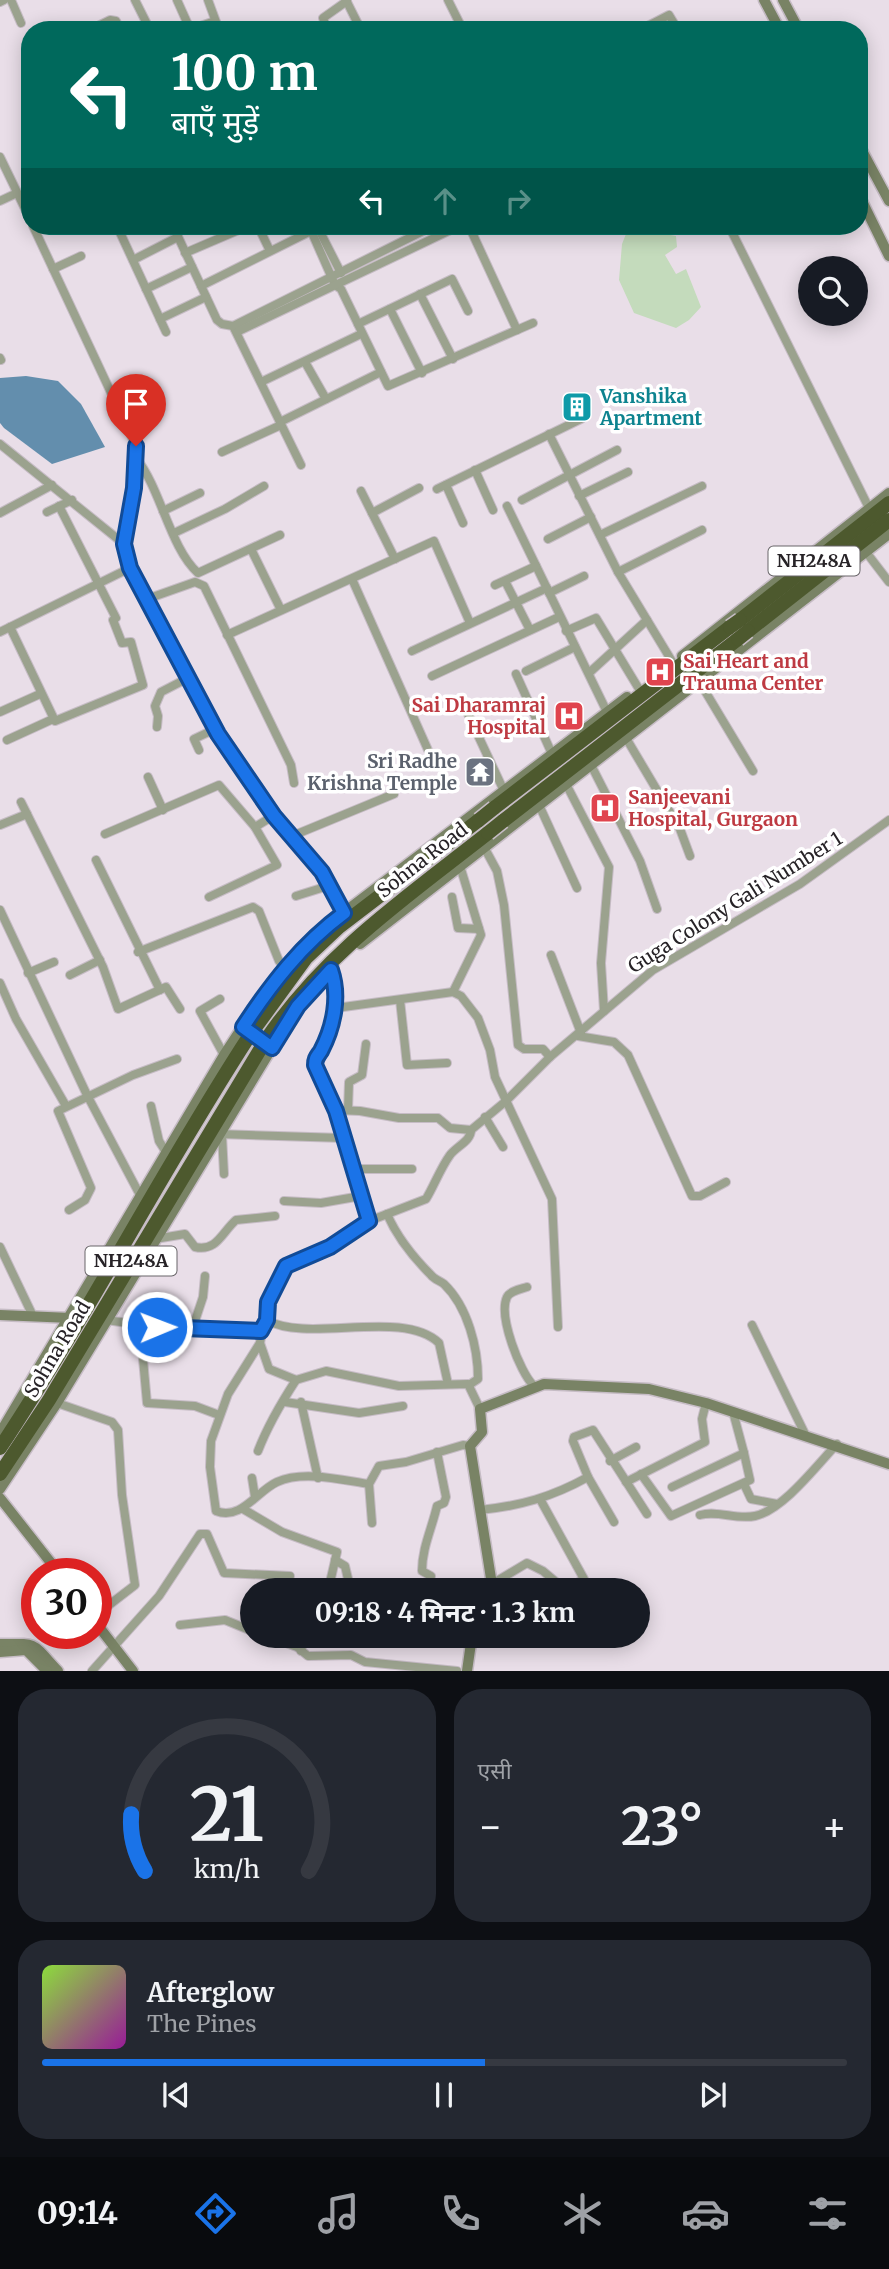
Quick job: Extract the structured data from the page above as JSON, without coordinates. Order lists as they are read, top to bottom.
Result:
{
  "streets": {
    "highway": ["NH248A", "Sohna Road"],
    "street": ["Guga Colony Gali Number 1"]
  },
  "places": {
    "building": ["Vanshika Apartment"],
    "hospital": ["Sai Heart and Trauma Center", "Sai Dharamraj Hospital", "Sanjeevani Hospital, Gurgaon"],
    "temple": ["Sri Radhe Krishna Temple"]
  },
  "page": {
    "turn": ["100 m", "बाएँ मुड़ें"],
    "limit": "30",
    "trip": "09:18 · 4 मिनट · 1.3 km",
    "tile": "एसी",
    "heat": ["−", "23°", "+"],
    "song": ["Afterglow", "The Pines"],
    "tabs": "09:14",
    "gauge": ["21", "km/h"]
  }
}
